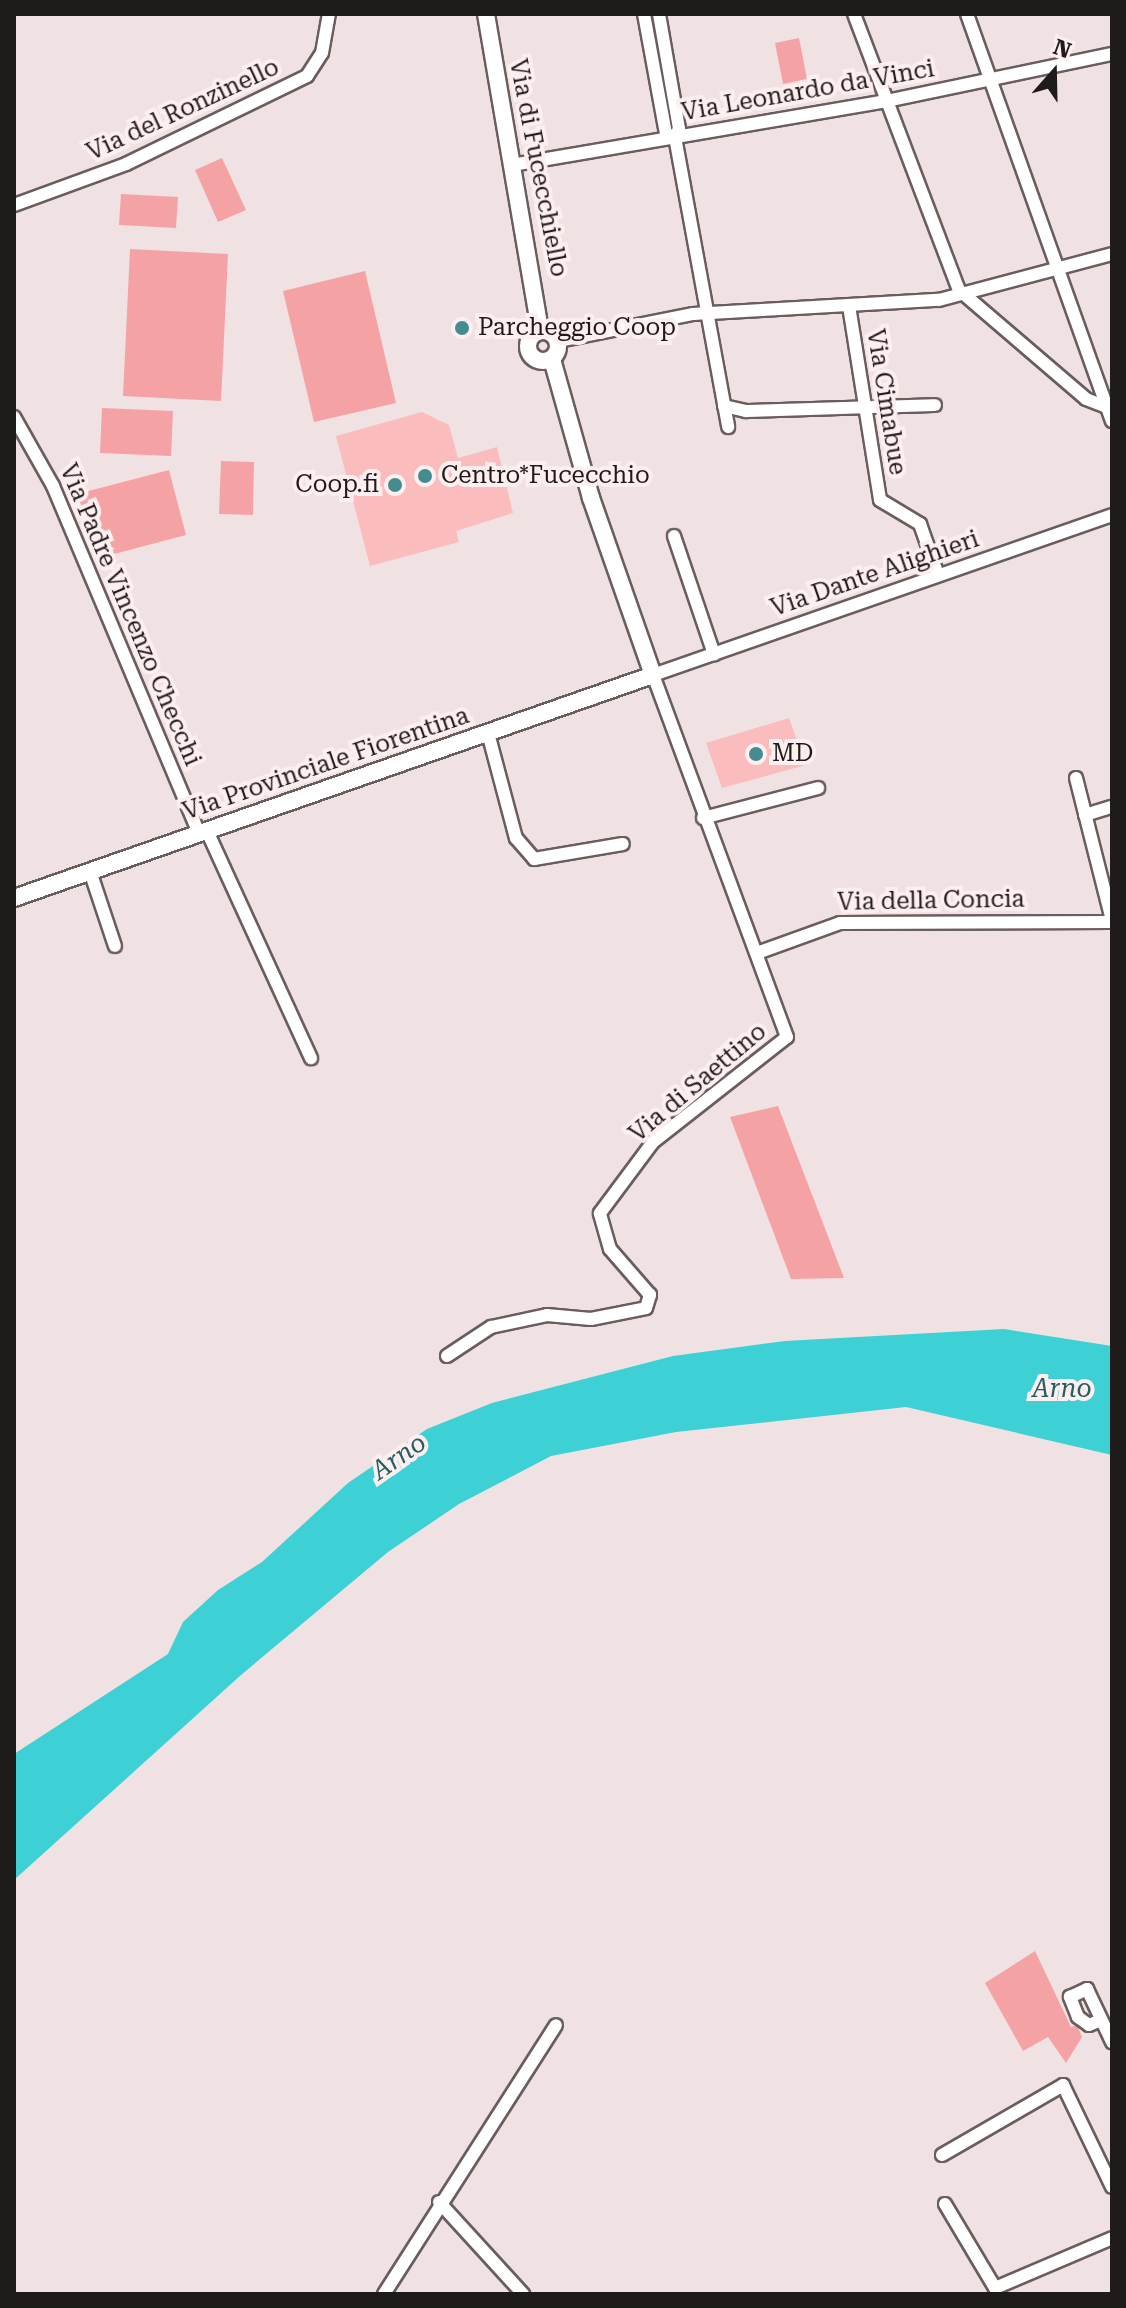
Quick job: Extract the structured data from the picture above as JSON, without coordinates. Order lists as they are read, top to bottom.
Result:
{
  "streets": {
    "main road": ["Via di Fucecchiello", "Via Provinciale Fiorentina"],
    "street": [
      "Via Leonardo da Vinci",
      "Via del Ronzinello",
      "Via Cimabue",
      "Via Dante Alighieri",
      "Via Padre Vincenzo Checchi",
      "Via della Concia",
      "Via di Saettino"
    ]
  },
  "crossings": [
    ["Via Leonardo da Vinci", "Via di Fucecchiello"],
    ["Via Cimabue", "Via Dante Alighieri"],
    ["Via Dante Alighieri", "Via Provinciale Fiorentina"],
    ["Via Dante Alighieri", "Via di Saettino"],
    ["Via Padre Vincenzo Checchi", "Via Provinciale Fiorentina"],
    ["Via Provinciale Fiorentina", "Via di Saettino"],
    ["Via della Concia", "Via di Saettino"]
  ],
  "water": ["Arno"],
  "places": [
    "Parcheggio Coop",
    "Centro*Fucecchio",
    "Coop.fi",
    "MD"
  ],
  "north": "top"
}
